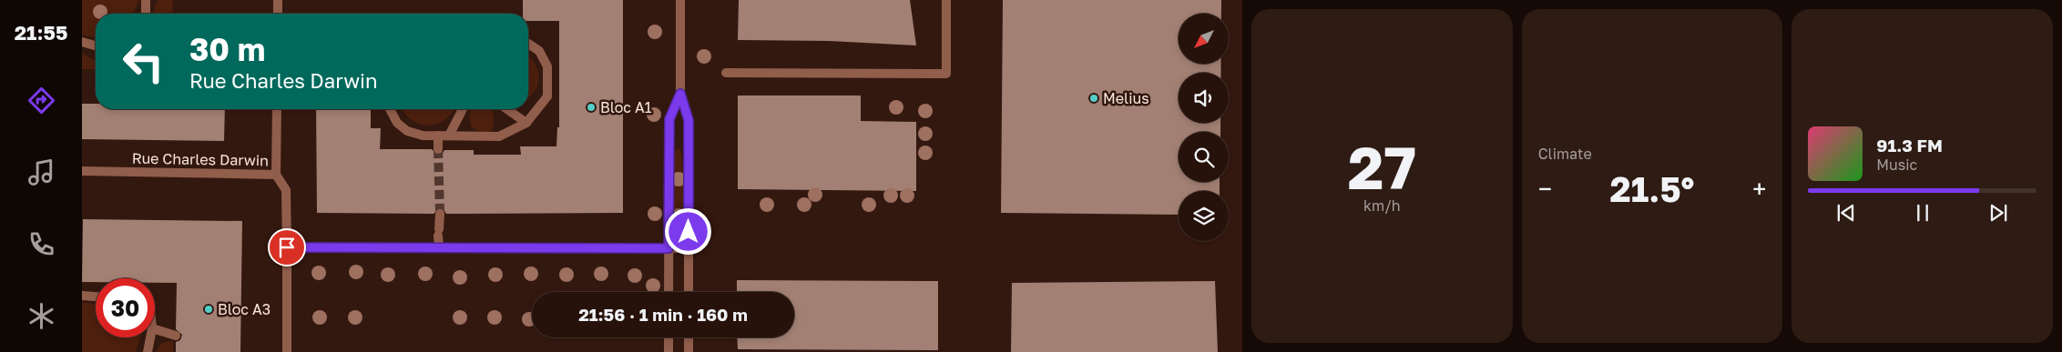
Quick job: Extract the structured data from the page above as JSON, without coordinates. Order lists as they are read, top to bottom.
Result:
{
  "streets": {
    "street": ["Rue Charles Darwin"]
  },
  "places": ["Melius", "Bloc A1", "Bloc A3"],
  "north": "bottom left",
  "page": {
    "tabs": "21:55",
    "tile": [
      ["27", "km/h"],
      "Climate"
    ],
    "turn": ["30 m", "Rue Charles Darwin"],
    "song": ["91.3 FM", "Music"],
    "heat": ["−", "21.5°", "+"],
    "limit": "30",
    "trip": "21:56 · 1 min · 160 m"
  }
}
